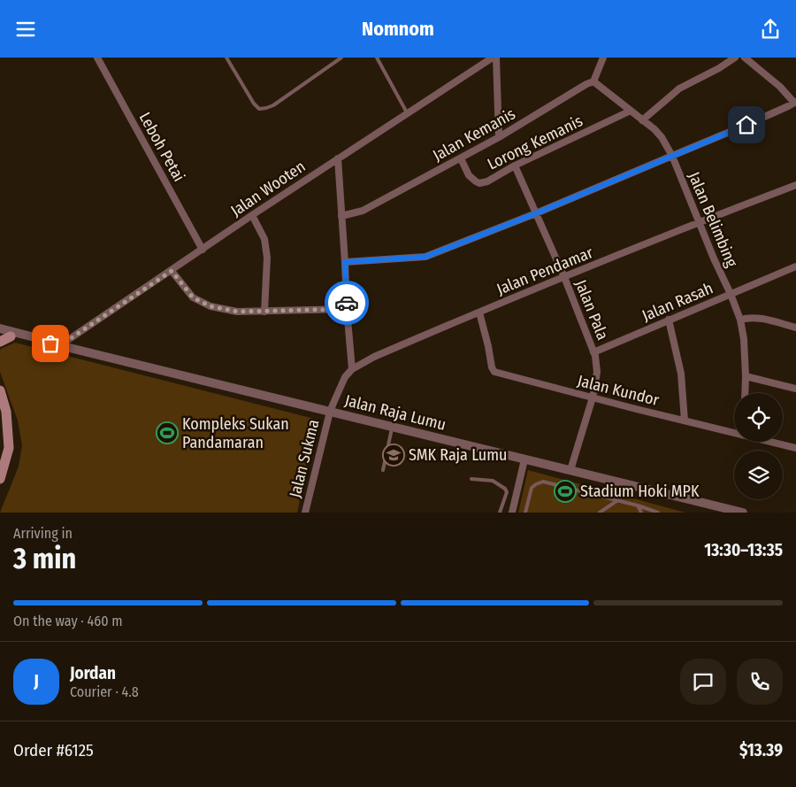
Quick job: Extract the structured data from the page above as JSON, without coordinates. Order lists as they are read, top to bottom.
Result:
{
  "streets": {
    "street": [
      "Jalan Kemanis",
      "Lorong Kemanis",
      "Leboh Petai",
      "Jalan Wooten",
      "Jalan Belimbing",
      "Jalan Pendamar",
      "Jalan Rasah",
      "Jalan Pala",
      "Jalan Kundor",
      "Jalan Raja Lumu",
      "Jalan Sukma"
    ]
  },
  "crossings": [
    ["Jalan Kemanis", "Lorong Kemanis"],
    ["Jalan Kemanis", "Jalan Belimbing"],
    ["Lorong Kemanis", "Jalan Belimbing"],
    ["Lorong Kemanis", "Jalan Pala"],
    ["Leboh Petai", "Jalan Wooten"],
    ["Jalan Wooten", "Jalan Raja Lumu"],
    ["Jalan Belimbing", "Jalan Pendamar"],
    ["Jalan Belimbing", "Jalan Rasah"],
    ["Jalan Pendamar", "Jalan Pala"],
    ["Jalan Pendamar", "Jalan Kundor"],
    ["Jalan Pendamar", "Jalan Raja Lumu"],
    ["Jalan Pendamar", "Jalan Sukma"],
    ["Jalan Rasah", "Jalan Pala"],
    ["Jalan Pala", "Jalan Kundor"],
    ["Jalan Pala", "Jalan Raja Lumu"],
    ["Jalan Raja Lumu", "Jalan Sukma"]
  ],
  "places": {
    "sports": ["Kompleks Sukan Pandamaran", "Stadium Hoki MPK"],
    "school or university": ["SMK Raja Lumu"]
  },
  "page": {
    "header": "Nomnom",
    "heading": ["3 min", "Arriving in", "13:30–13:35"],
    "panel": [
      "Jordan",
      "Courier · 4.8",
      "Order #6125",
      "$13.39"
    ],
    "bar": "On the way · 460 m",
    "round": "J"
  }
}
